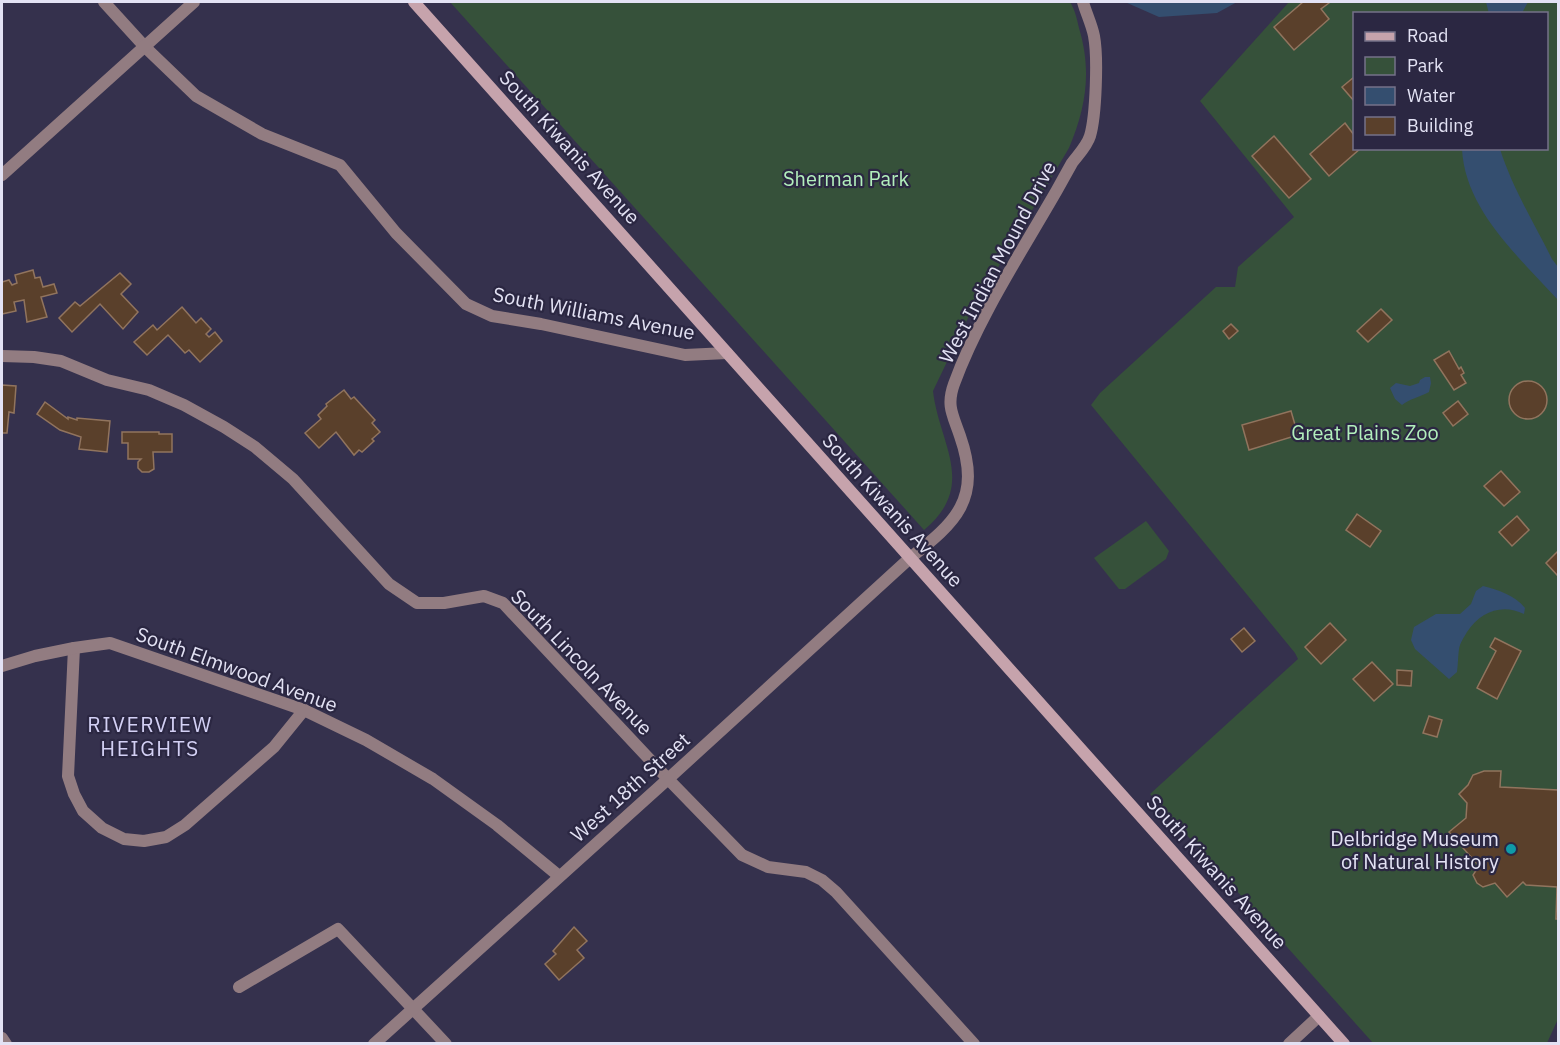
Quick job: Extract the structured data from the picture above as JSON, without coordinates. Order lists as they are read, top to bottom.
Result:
{
  "streets": {
    "main road": ["South Kiwanis Avenue"],
    "street": [
      "West Indian Mound Drive",
      "South Williams Avenue",
      "South Lincoln Avenue",
      "South Elmwood Avenue",
      "West 18th Street"
    ]
  },
  "crossings": [
    ["South Kiwanis Avenue", "West Indian Mound Drive"],
    ["South Kiwanis Avenue", "South Williams Avenue"],
    ["South Kiwanis Avenue", "West 18th Street"],
    ["West Indian Mound Drive", "West 18th Street"],
    ["South Lincoln Avenue", "West 18th Street"],
    ["South Elmwood Avenue", "West 18th Street"]
  ],
  "districts": ["RIVERVIEW HEIGHTS"],
  "parks": ["Sherman Park", "Great Plains Zoo"],
  "places": ["Delbridge Museum of Natural History"],
  "legend": [
    "Road",
    "Park",
    "Water",
    "Building"
  ]
}
